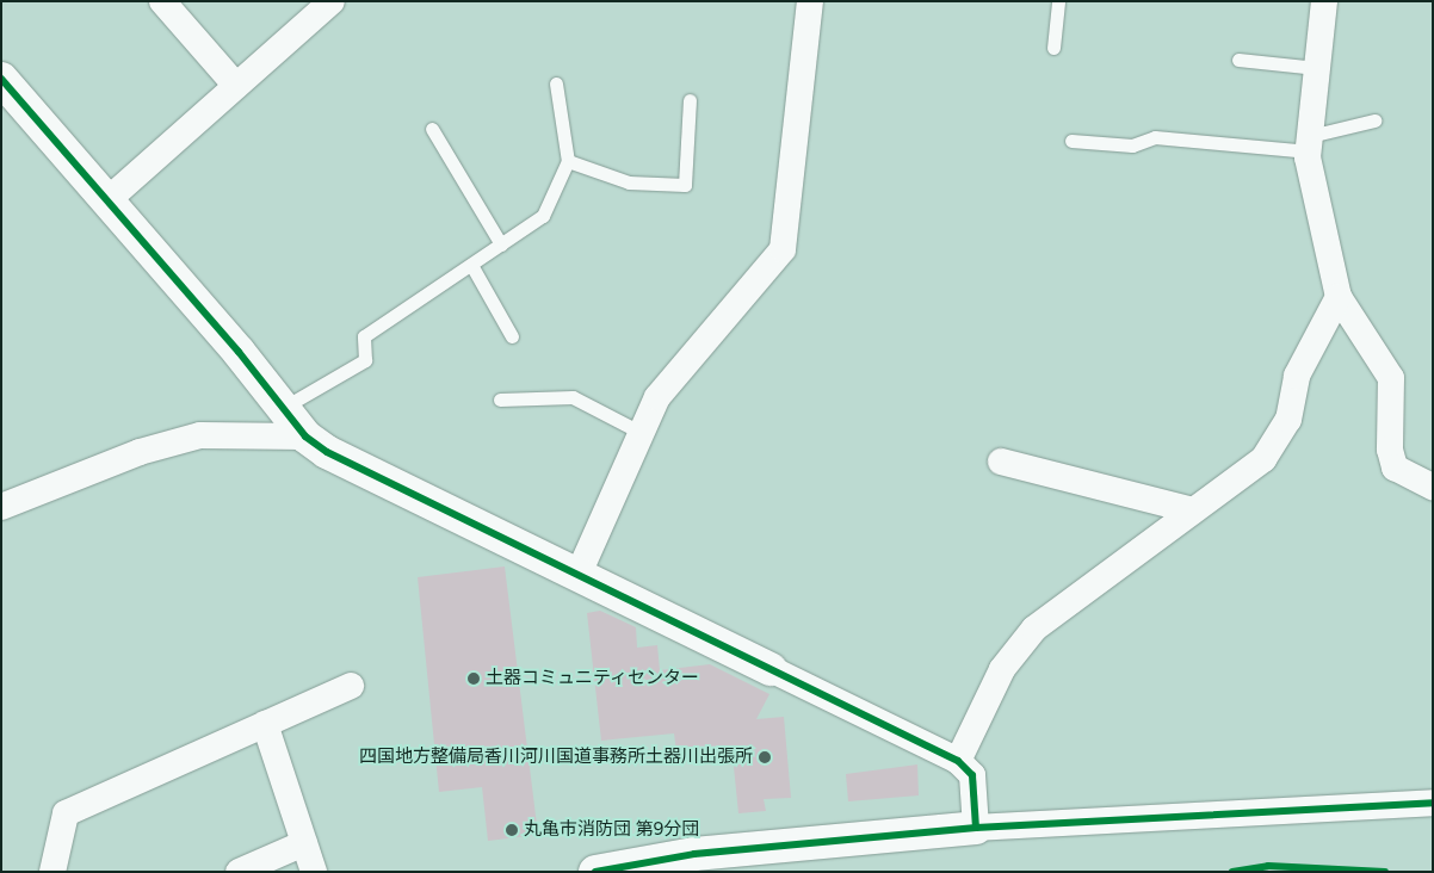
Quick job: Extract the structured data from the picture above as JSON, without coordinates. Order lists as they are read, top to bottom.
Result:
{
  "places": ["土器コミュニティセンター", "四国地方整備局香川河川国道事務所土器川出張所", "丸亀市消防団 第9分団"]
}
